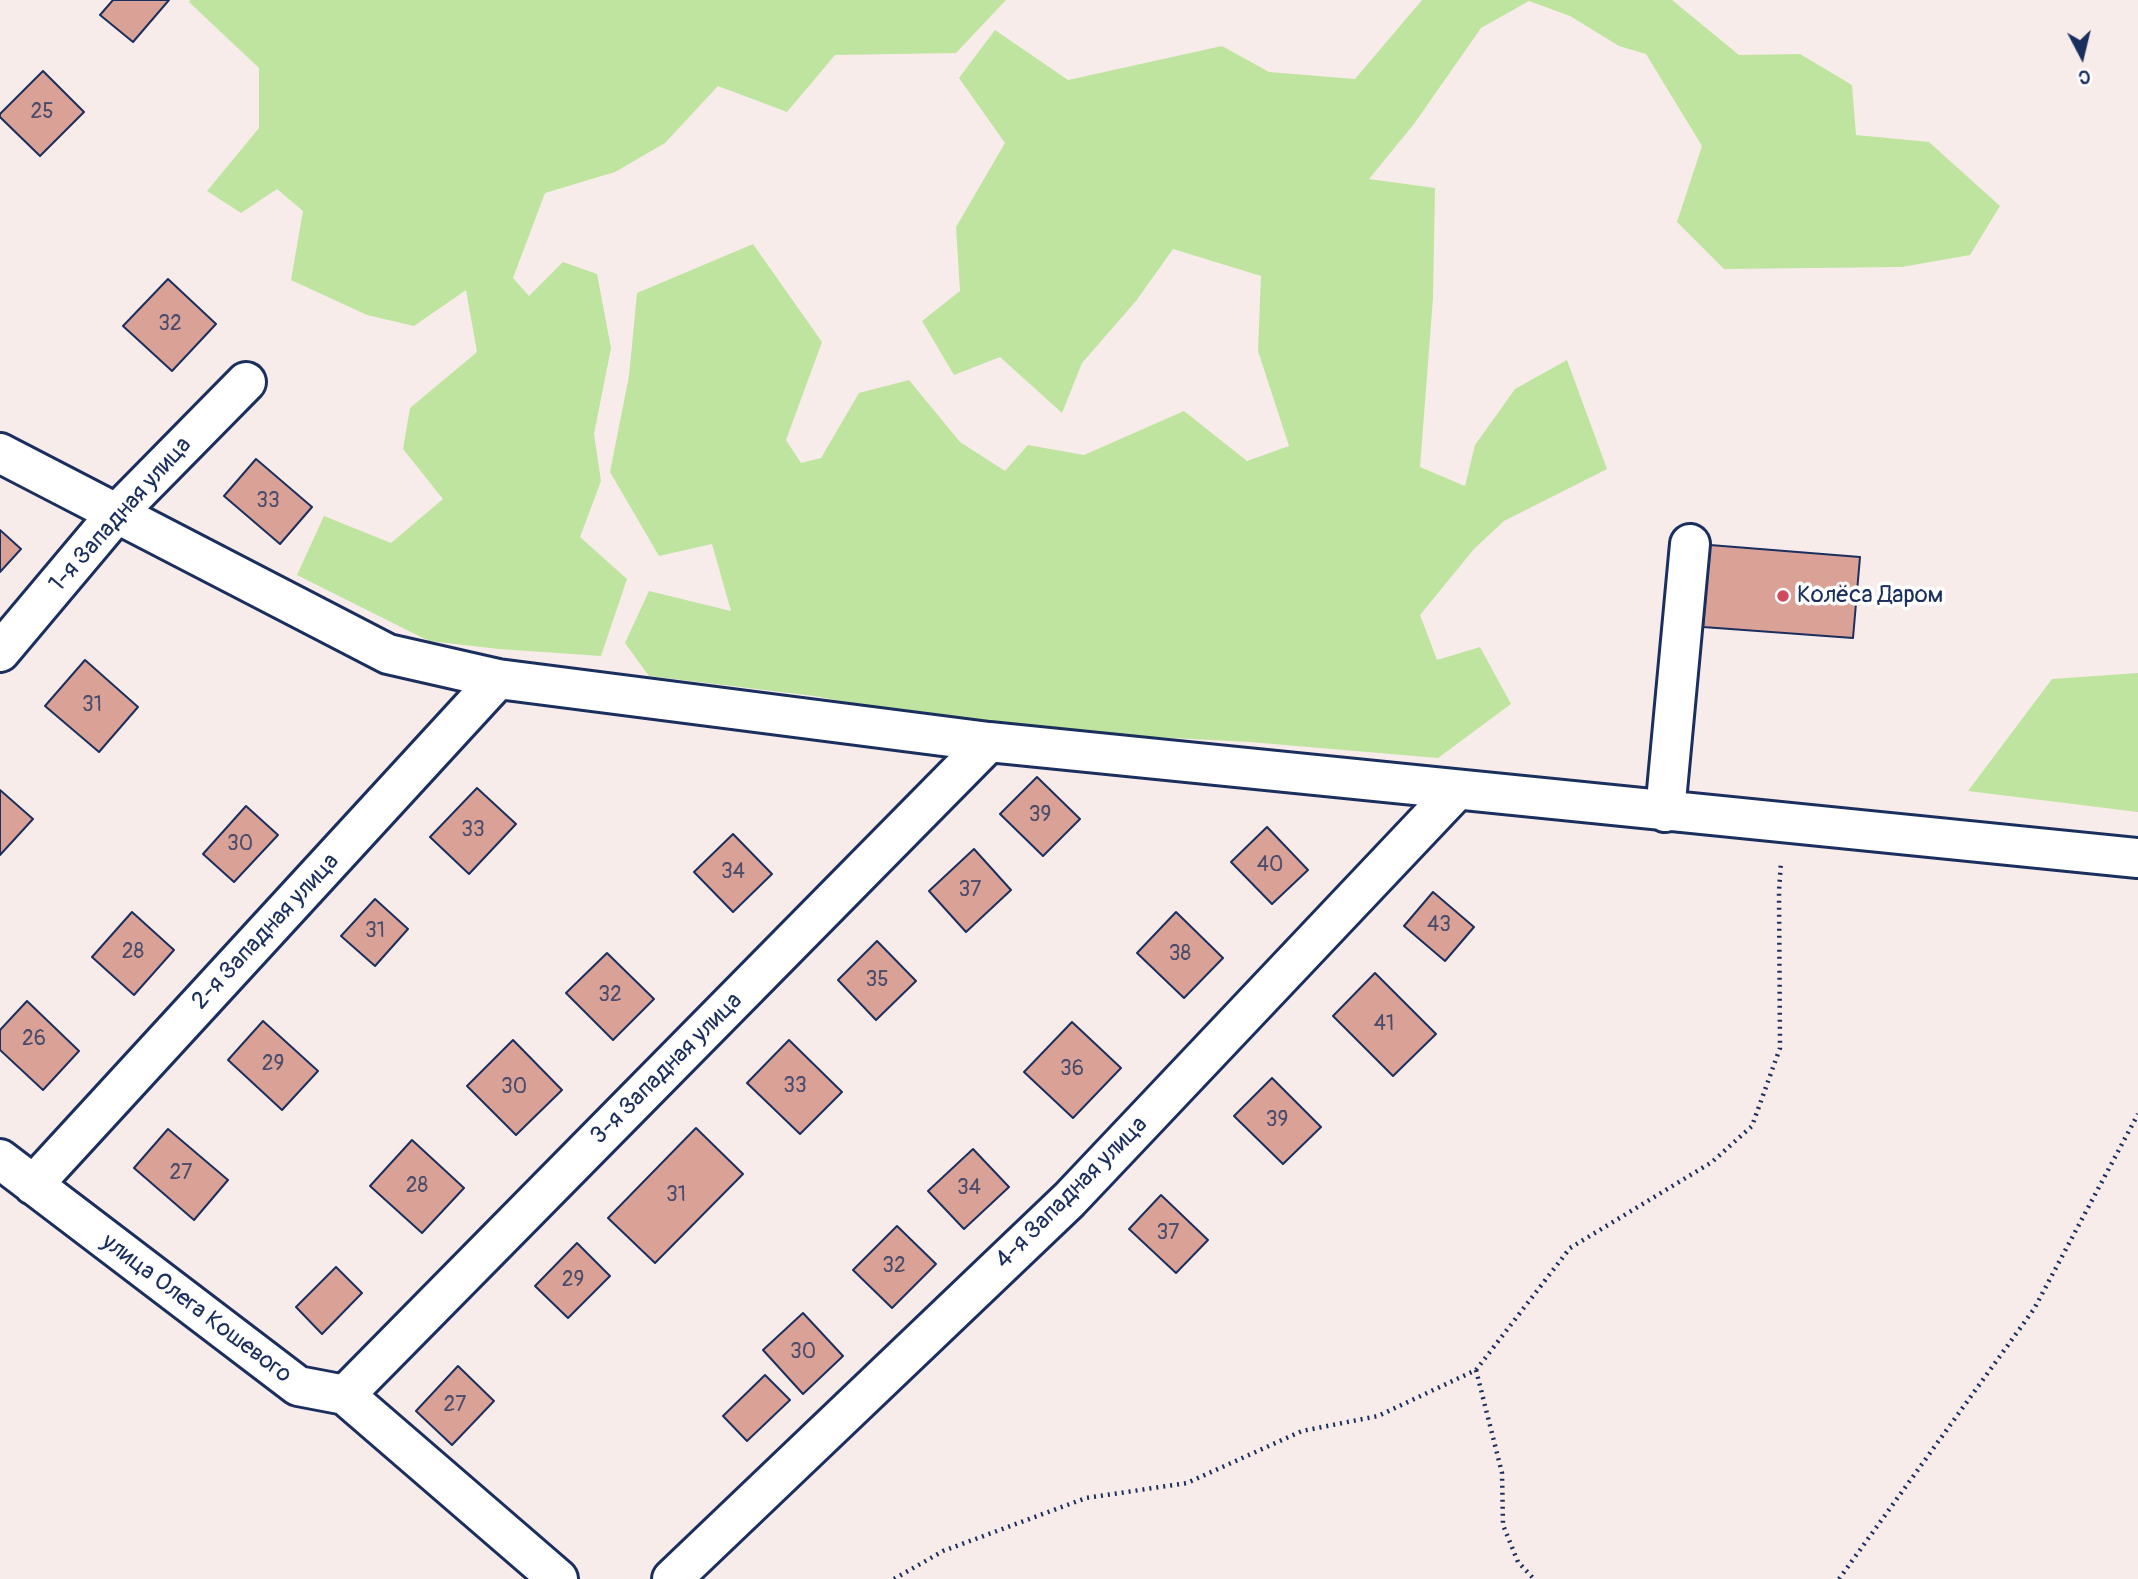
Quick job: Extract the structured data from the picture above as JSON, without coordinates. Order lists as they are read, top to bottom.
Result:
{
  "streets": {
    "street": [
      "1-я Западная улица",
      "2-я Западная улица",
      "3-я Западная улица",
      "4-я Западная улица",
      "улица Олега Кошевого"
    ]
  },
  "crossings": [
    ["2-я Западная улица", "улица Олега Кошевого"],
    ["3-я Западная улица", "улица Олега Кошевого"]
  ],
  "places": ["Колёса Даром"],
  "house_numbers": [
    "25",
    "32",
    "33",
    "31",
    "39",
    "33",
    "30",
    "40",
    "34",
    "37",
    "43",
    "31",
    "28",
    "38",
    "35",
    "32",
    "41",
    "26",
    "29",
    "36",
    "33",
    "30",
    "39",
    "27",
    "28",
    "34",
    "31",
    "37",
    "32",
    "29",
    "30",
    "27"
  ],
  "north": "bottom"
}
